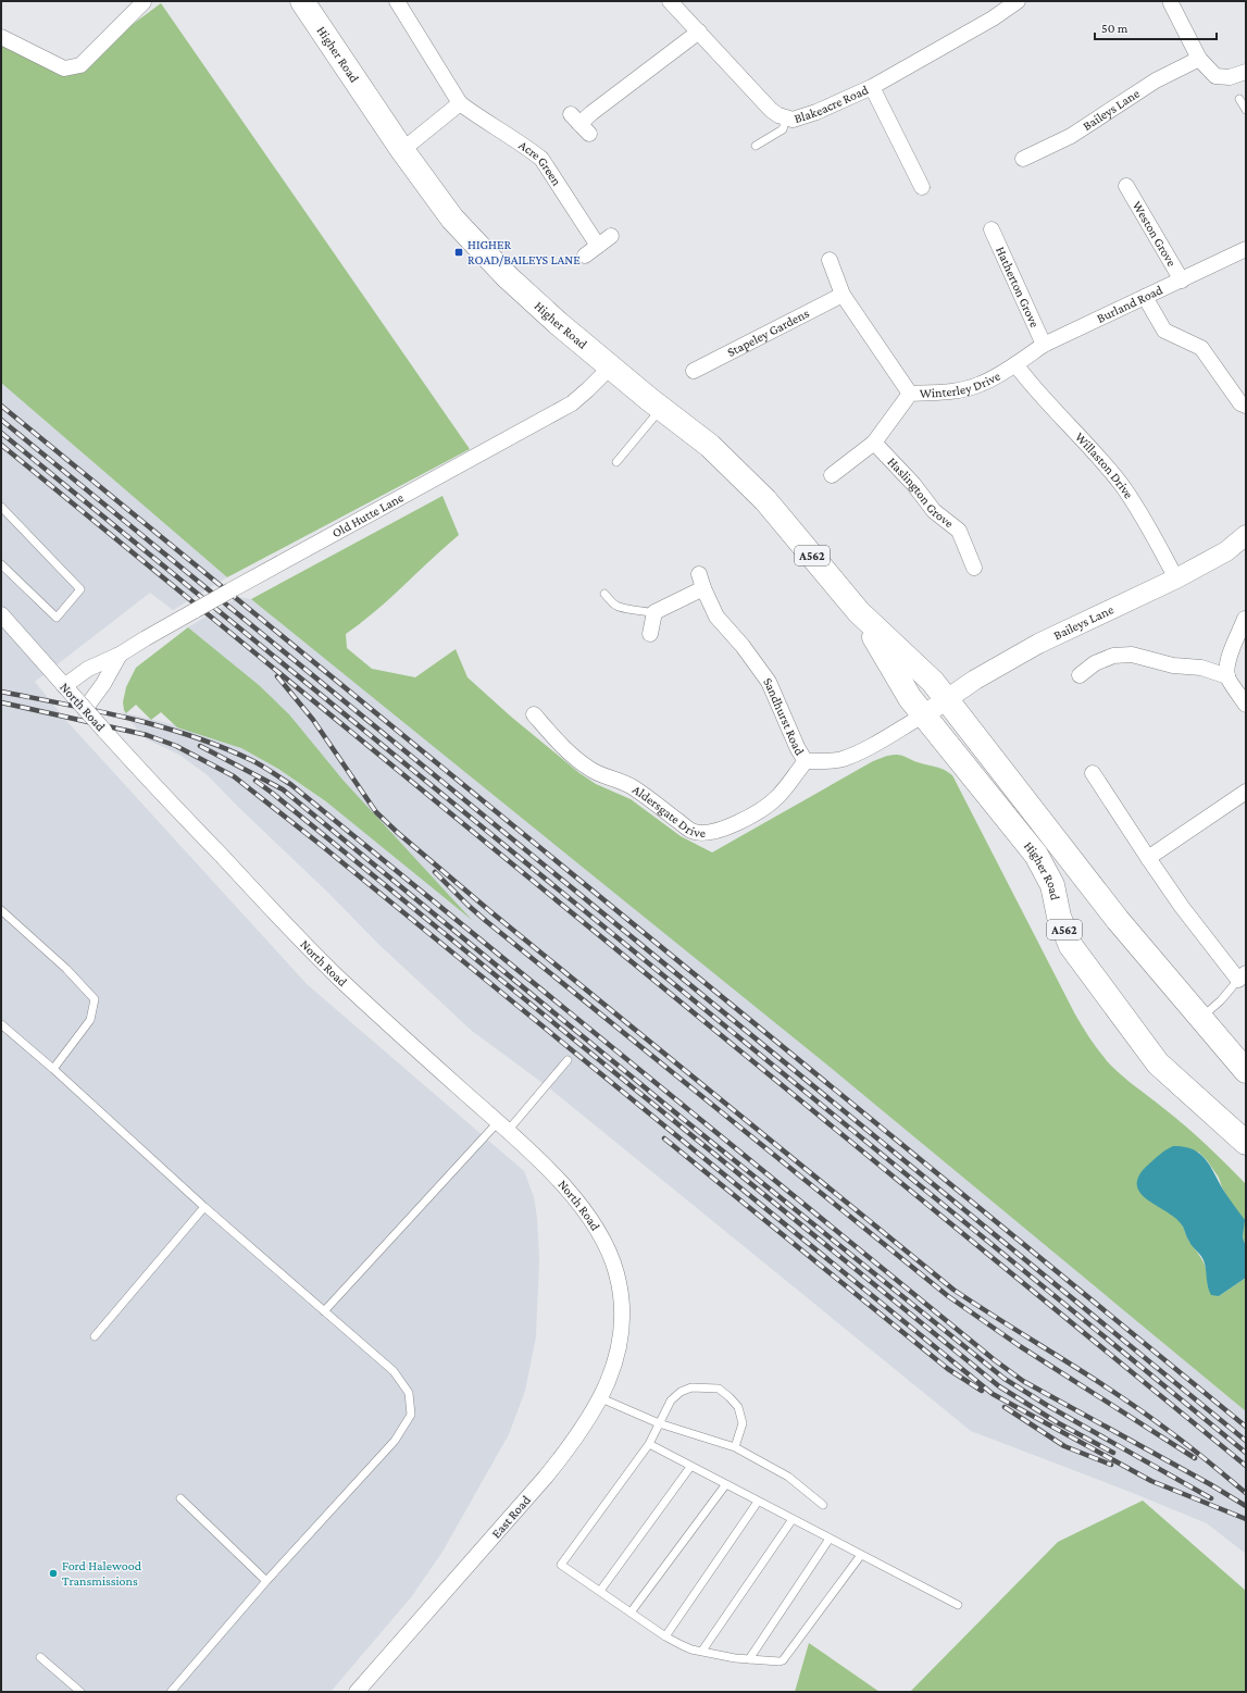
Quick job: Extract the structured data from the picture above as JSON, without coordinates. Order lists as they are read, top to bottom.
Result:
{
  "streets": {
    "highway": ["Higher Road", "A562"],
    "street": [
      "Blakeacre Road",
      "Baileys Lane",
      "Acre Green",
      "Weston Grove",
      "Hatherton Grove",
      "Burland Road",
      "Stapeley Gardens",
      "Winterley Drive",
      "Willaston Drive",
      "Haslington Grove",
      "Old Hutte Lane",
      "North Road",
      "Sandhurst Road",
      "Aldersgate Drive",
      "East Road"
    ]
  },
  "crossings": [
    ["Higher Road", "Baileys Lane"],
    ["Higher Road", "Old Hutte Lane"],
    ["Higher Road", "Sandhurst Road"],
    ["Baileys Lane", "Willaston Drive"],
    ["Baileys Lane", "Sandhurst Road"],
    ["Weston Grove", "Burland Road"],
    ["Hatherton Grove", "Burland Road"],
    ["Burland Road", "Winterley Drive"],
    ["Burland Road", "Willaston Drive"],
    ["Winterley Drive", "Willaston Drive"],
    ["Winterley Drive", "Haslington Grove"],
    ["Old Hutte Lane", "North Road"],
    ["North Road", "East Road"],
    ["Sandhurst Road", "Aldersgate Drive"]
  ],
  "places": {
    "transit": ["HIGHER ROAD/BAILEYS LANE"],
    "other": ["Ford Halewood Transmissions"]
  },
  "scale_bar": "50 m"
}
